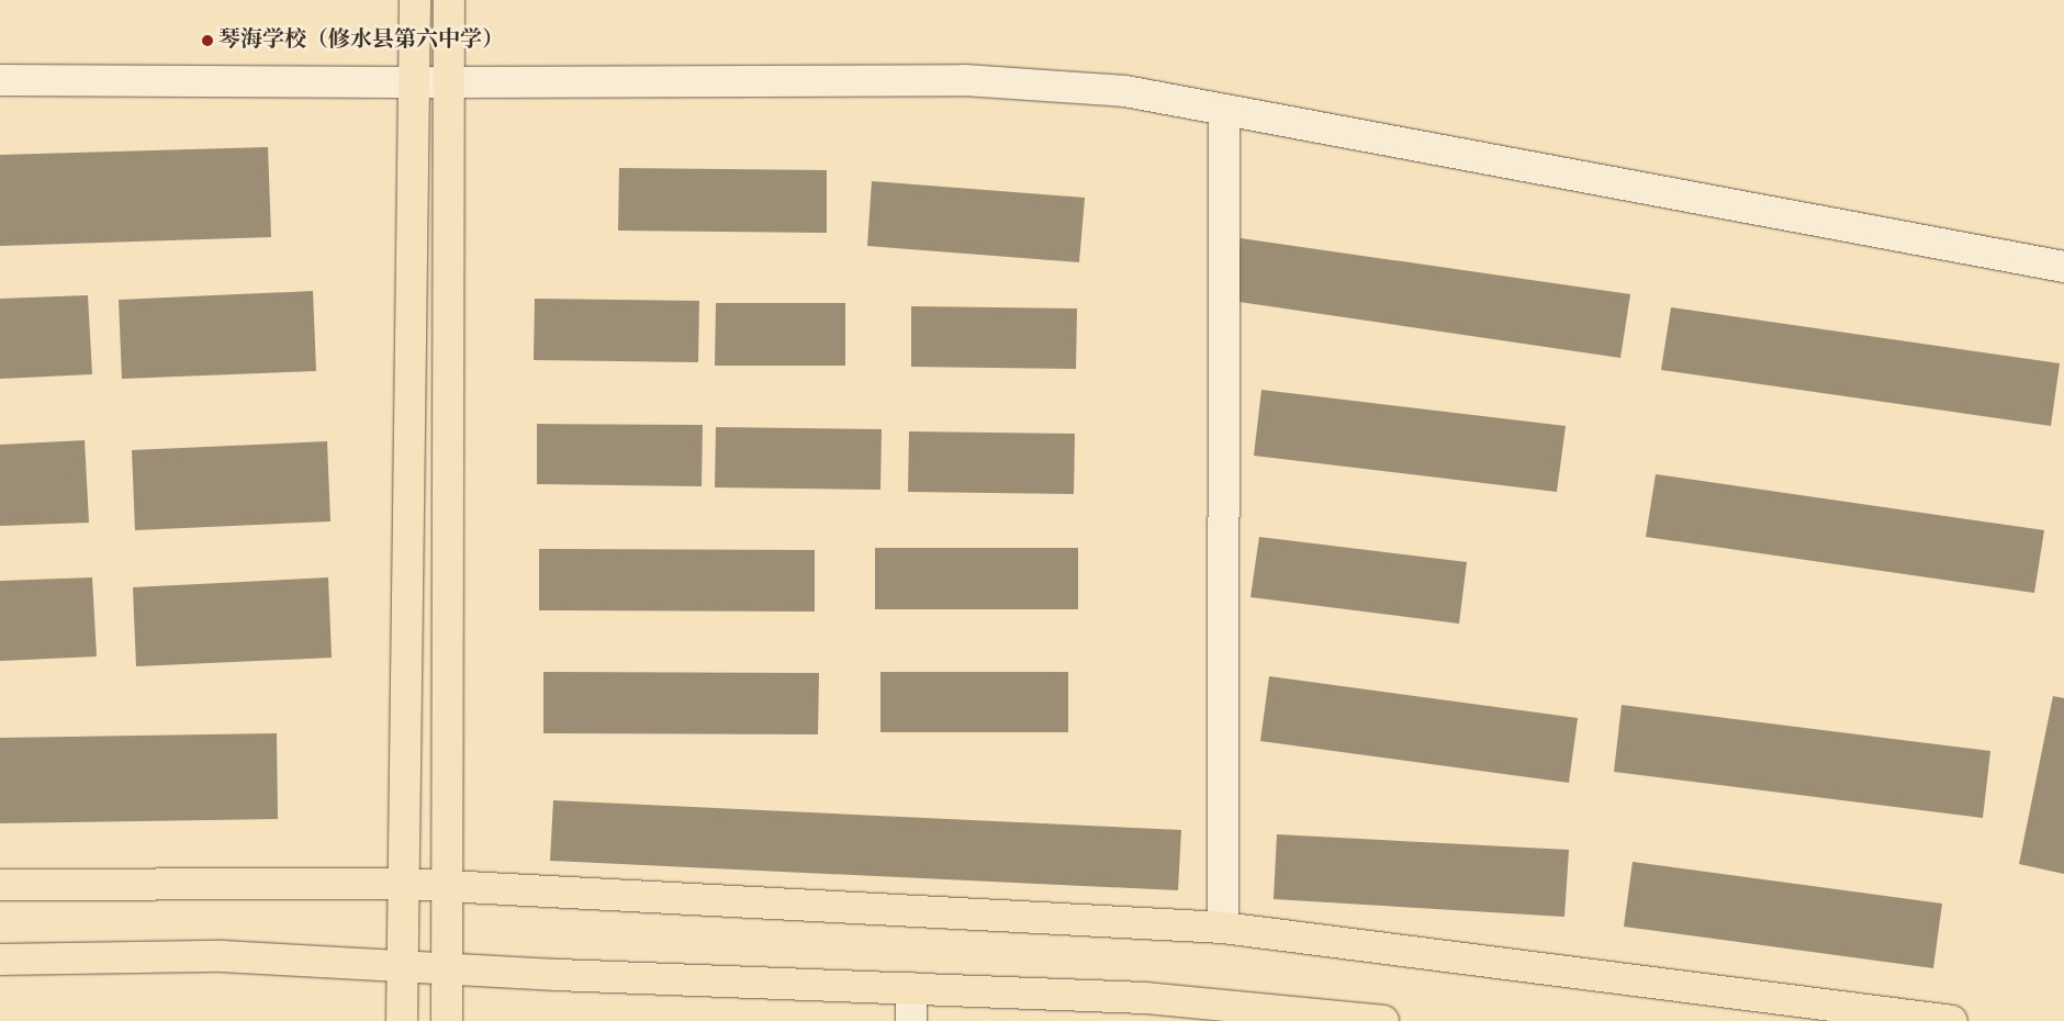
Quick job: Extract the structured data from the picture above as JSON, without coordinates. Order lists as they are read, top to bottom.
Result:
{
  "places": ["琴海学校（修水县第六中学）"]
}
